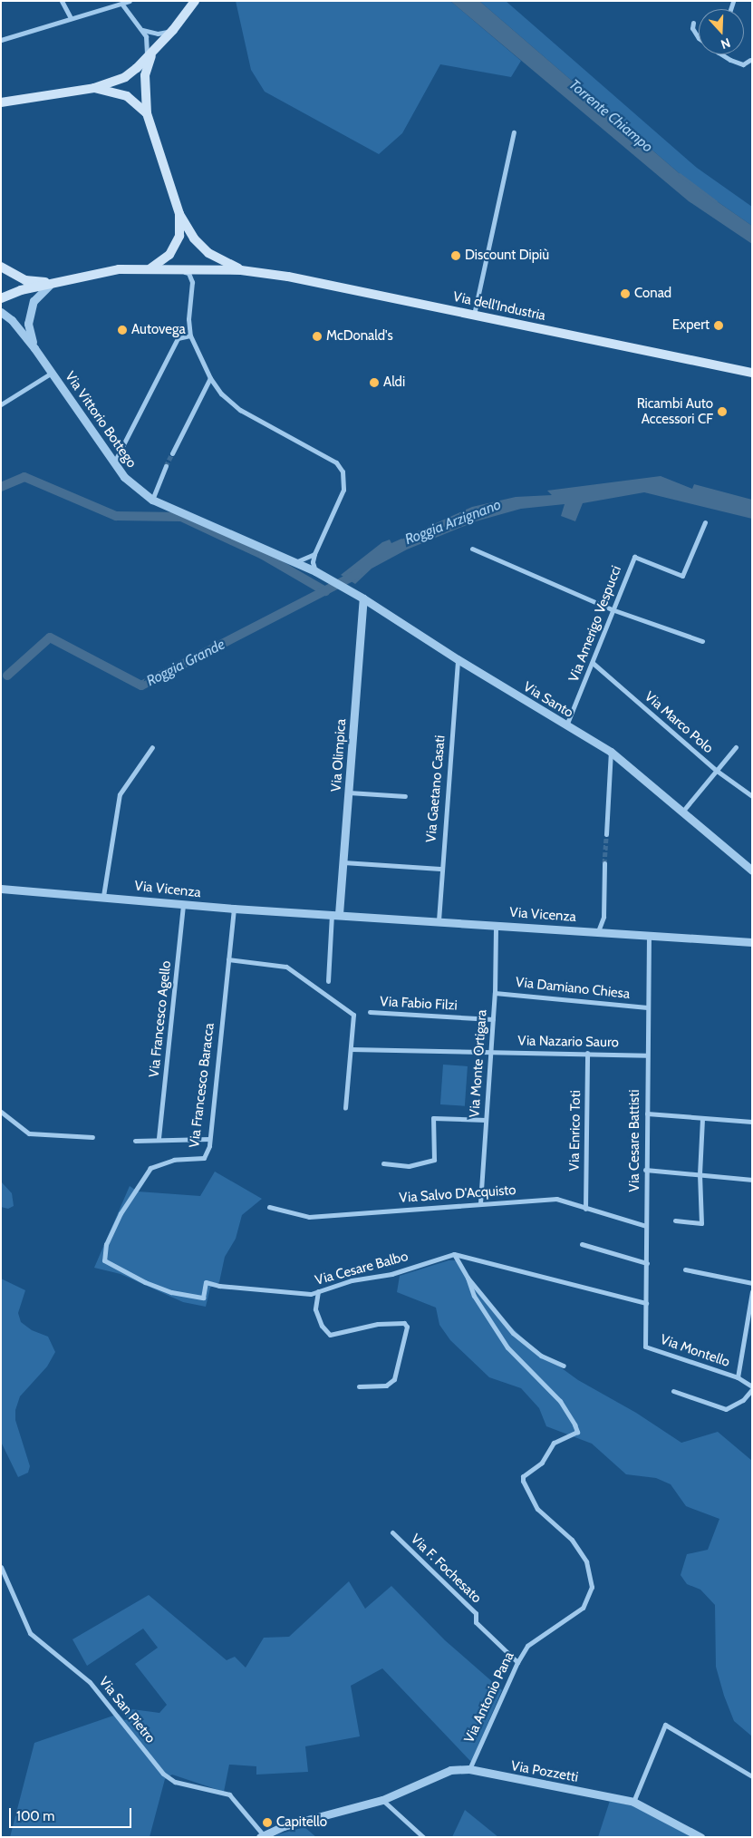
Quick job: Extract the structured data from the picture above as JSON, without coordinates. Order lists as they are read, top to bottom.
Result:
{
  "streets": {
    "main road": ["Via dell'Industria"],
    "street": [
      "Via Vittorio Bottego",
      "Via Amerigo Vespucci",
      "Via Santo",
      "Via Marco Polo",
      "Via Olimpica",
      "Via Gaetano Casati",
      "Via Vicenza",
      "Via Damiano Chiesa",
      "Via Fabio Filzi",
      "Via Francesco Agello",
      "Via Nazario Sauro",
      "Via Monte Ortigara",
      "Via Francesco Baracca",
      "Via Enrico Toti",
      "Via Cesare Battisti",
      "Via Salvo D'Acquisto",
      "Via Cesare Balbo",
      "Via Montello",
      "Via F. Fochesato",
      "Via Antonio Pana",
      "Via San Pietro",
      "Via Pozzetti"
    ]
  },
  "crossings": [
    ["Via dell'Industria", "Via Vittorio Bottego"],
    ["Via Vittorio Bottego", "Via Santo"],
    ["Via Amerigo Vespucci", "Via Santo"],
    ["Via Amerigo Vespucci", "Via Marco Polo"],
    ["Via Santo", "Via Olimpica"],
    ["Via Santo", "Via Gaetano Casati"],
    ["Via Olimpica", "Via Vicenza"],
    ["Via Gaetano Casati", "Via Vicenza"],
    ["Via Vicenza", "Via Francesco Agello"],
    ["Via Vicenza", "Via Monte Ortigara"],
    ["Via Vicenza", "Via Francesco Baracca"],
    ["Via Vicenza", "Via Cesare Battisti"],
    ["Via Damiano Chiesa", "Via Monte Ortigara"],
    ["Via Damiano Chiesa", "Via Cesare Battisti"],
    ["Via Fabio Filzi", "Via Monte Ortigara"],
    ["Via Nazario Sauro", "Via Monte Ortigara"],
    ["Via Nazario Sauro", "Via Enrico Toti"],
    ["Via Nazario Sauro", "Via Cesare Battisti"],
    ["Via Monte Ortigara", "Via Salvo D'Acquisto"],
    ["Via Francesco Baracca", "Via Cesare Balbo"],
    ["Via Enrico Toti", "Via Salvo D'Acquisto"],
    ["Via Cesare Battisti", "Via Salvo D'Acquisto"],
    ["Via Cesare Battisti", "Via Montello"],
    ["Via F. Fochesato", "Via Antonio Pana"],
    ["Via Antonio Pana", "Via Pozzetti"],
    ["Via San Pietro", "Via Pozzetti"]
  ],
  "water": ["Torrente Chiampo", "Roggia Arzignano", "Roggia Grande"],
  "places": [
    "Discount Dipiù",
    "Conad",
    "Expert",
    "Autovega",
    "McDonald's",
    "Aldi",
    "Ricambi Auto Accessori CF",
    "Capitello"
  ],
  "scale_bar": "100 m",
  "north": "bottom"
}
